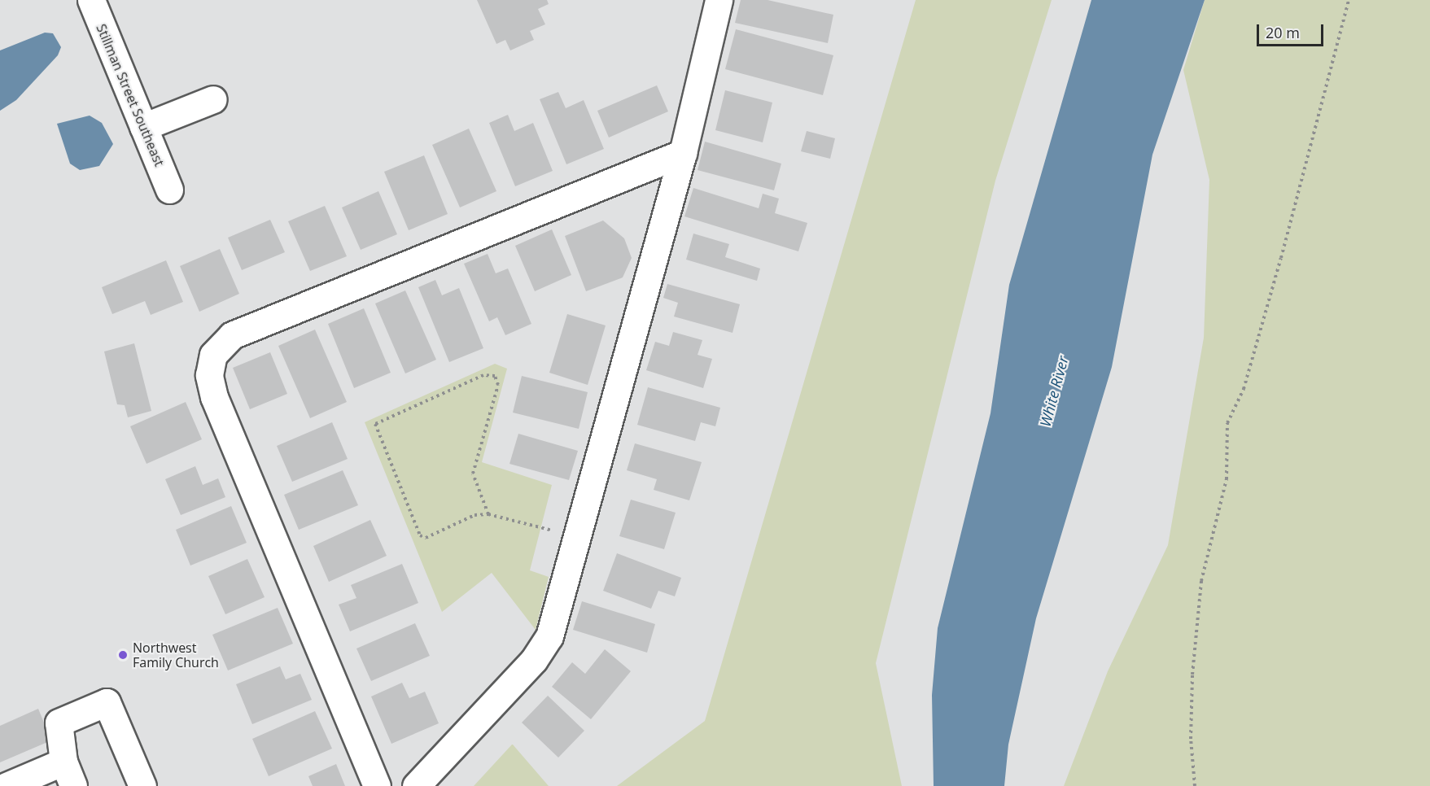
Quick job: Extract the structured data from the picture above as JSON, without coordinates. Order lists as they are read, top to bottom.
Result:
{
  "streets": {
    "street": ["Stillman Street Southeast"]
  },
  "water": ["White River"],
  "places": ["Northwest Family Church"],
  "scale_bar": "20 m"
}
